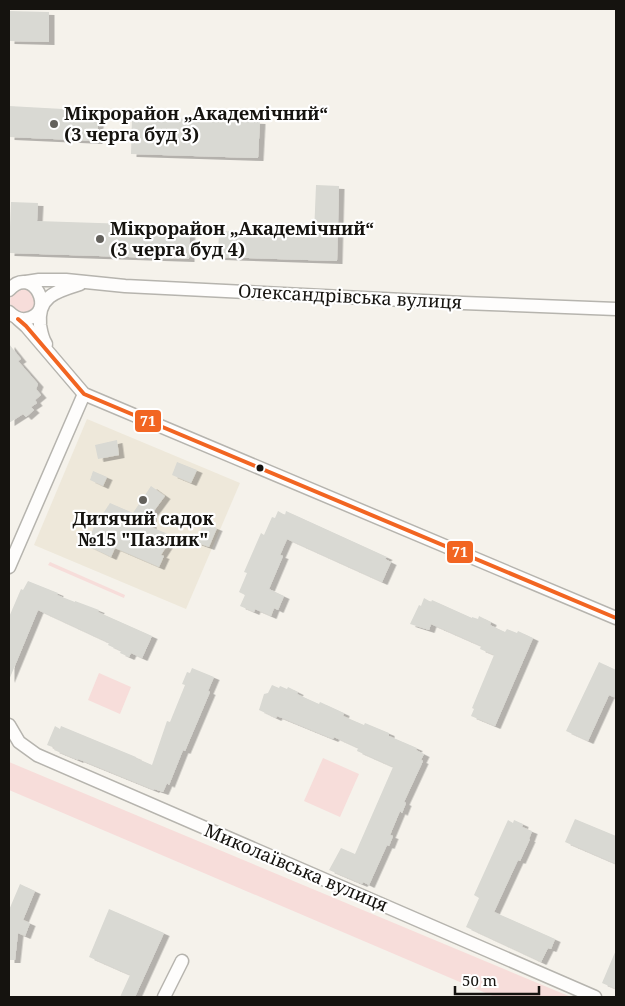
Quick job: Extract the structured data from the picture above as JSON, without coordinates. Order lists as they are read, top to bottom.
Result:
{
  "streets": {
    "street": ["Олександрівська вулиця", "Миколаївська вулиця"]
  },
  "places": ["Мікрорайон „Академічний“ (3 черга буд 3)", "Мікрорайон „Академічний“ (3 черга буд 4)", "Дитячий садок №15 \"Пазлик\""],
  "lines": ["transit line 71"],
  "scale_bar": "50 m"
}
